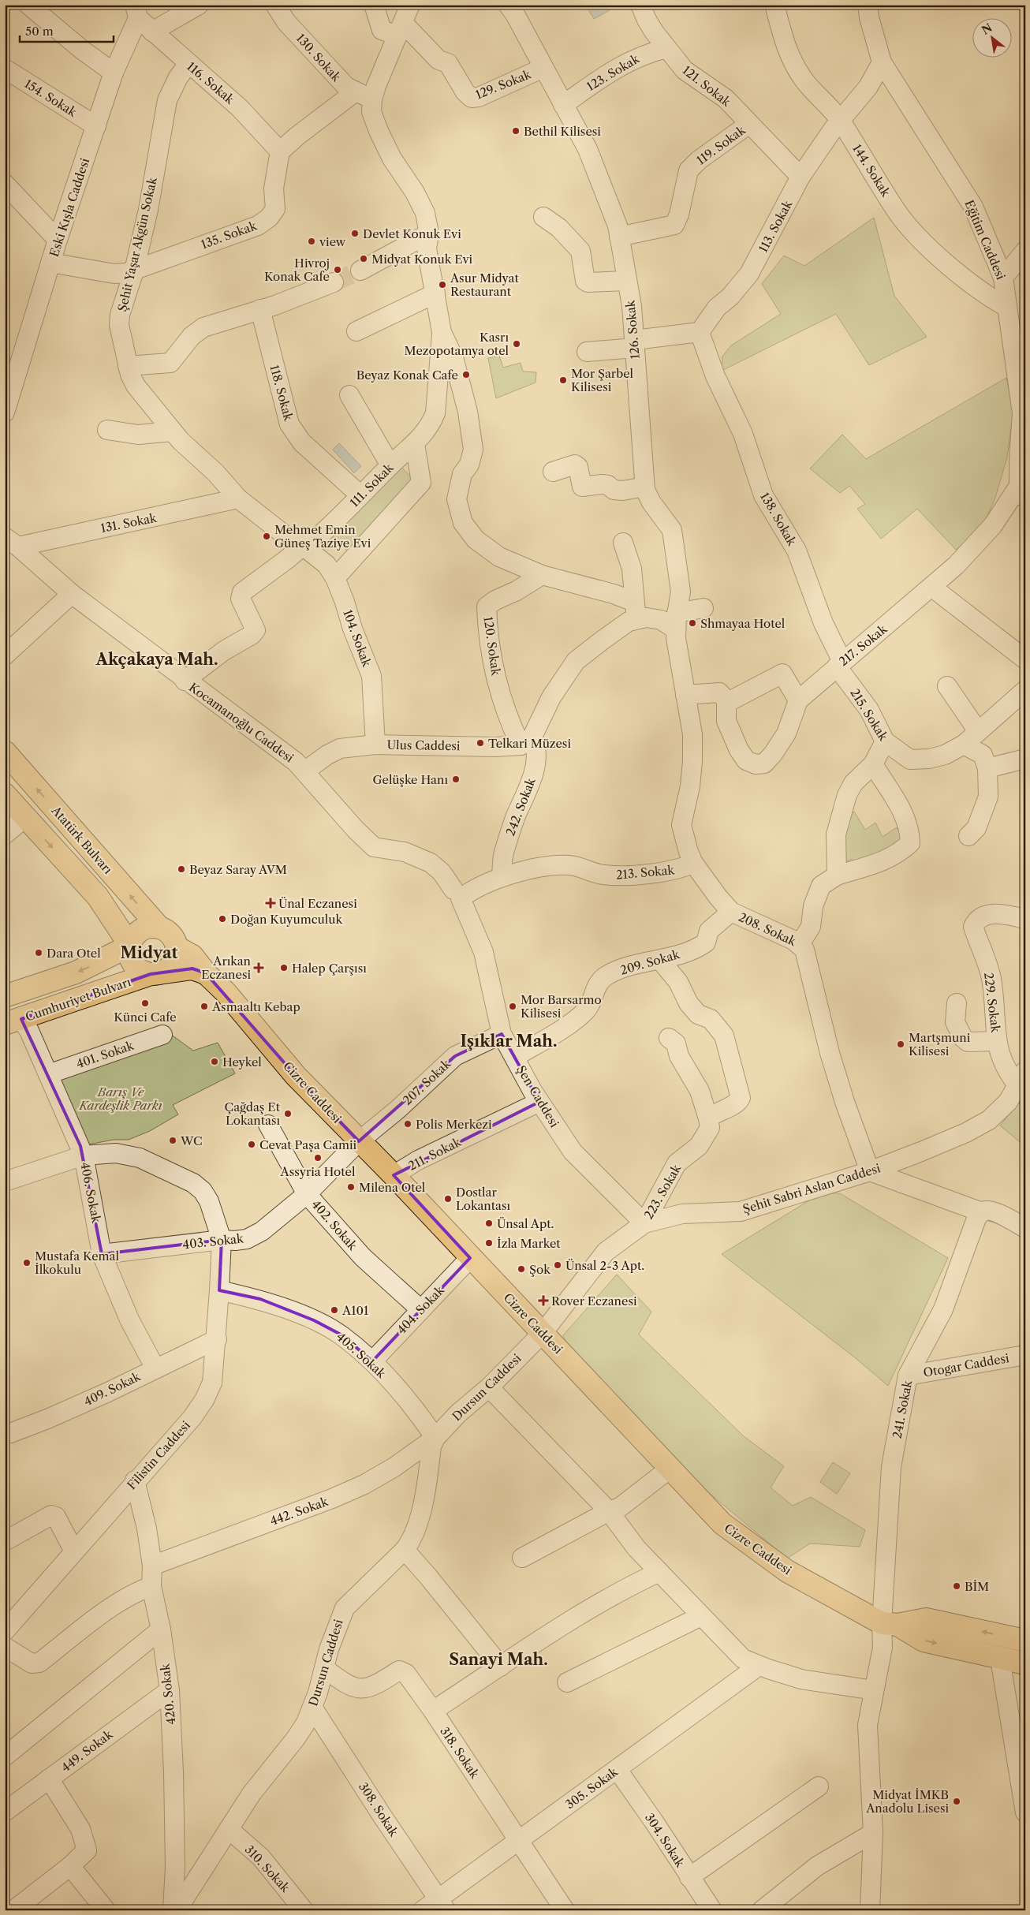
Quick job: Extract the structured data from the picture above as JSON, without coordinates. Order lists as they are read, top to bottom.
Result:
{
  "streets": {
    "main road": ["Atatürk Bulvarı", "Cumhuriyet Bulvarı", "Cizre Caddesi"],
    "street": [
      "130. Sokak",
      "123. Sokak",
      "116. Sokak",
      "129. Sokak",
      "121. Sokak",
      "154. Sokak",
      "119. Sokak",
      "144. Sokak",
      "Eski Kışla Caddesi",
      "113. Sokak",
      "135. Sokak",
      "Eğitim Caddesi",
      "Şehit Yaşar Akgün Sokak",
      "126. Sokak",
      "118. Sokak",
      "111. Sokak",
      "138. Sokak",
      "131. Sokak",
      "104. Sokak",
      "217. Sokak",
      "120. Sokak",
      "215. Sokak",
      "Kocamanoğlu Caddesi",
      "Ulus Caddesi",
      "242. Sokak",
      "213. Sokak",
      "208. Sokak",
      "209. Sokak",
      "229. Sokak",
      "401. Sokak",
      "207. Sokak",
      "Şen Caddesi",
      "211. Sokak",
      "Şehit Sabri Aslan Caddesi",
      "223. Sokak",
      "406. Sokak",
      "402. Sokak",
      "403. Sokak",
      "404. Sokak",
      "405. Sokak",
      "Otogar Caddesi",
      "Dursun Caddesi",
      "409. Sokak",
      "241. Sokak",
      "Filistin Caddesi",
      "442. Sokak",
      "420. Sokak",
      "449. Sokak",
      "318. Sokak",
      "305. Sokak",
      "308. Sokak",
      "304. Sokak",
      "310. Sokak"
    ]
  },
  "crossings": [
    ["123. Sokak", "121. Sokak"],
    ["123. Sokak", "126. Sokak"],
    ["116. Sokak", "Eski Kışla Caddesi"],
    ["116. Sokak", "135. Sokak"],
    ["116. Sokak", "Şehit Yaşar Akgün Sokak"],
    ["129. Sokak", "126. Sokak"],
    ["121. Sokak", "119. Sokak"],
    ["121. Sokak", "113. Sokak"],
    ["154. Sokak", "Eski Kışla Caddesi"],
    ["119. Sokak", "126. Sokak"],
    ["144. Sokak", "113. Sokak"],
    ["144. Sokak", "Eğitim Caddesi"],
    ["Eski Kışla Caddesi", "135. Sokak"],
    ["113. Sokak", "Eğitim Caddesi"],
    ["113. Sokak", "138. Sokak"],
    ["135. Sokak", "Şehit Yaşar Akgün Sokak"],
    ["Eğitim Caddesi", "217. Sokak"],
    ["Şehit Yaşar Akgün Sokak", "111. Sokak"],
    ["Şehit Yaşar Akgün Sokak", "131. Sokak"],
    ["Şehit Yaşar Akgün Sokak", "104. Sokak"],
    ["126. Sokak", "208. Sokak"],
    ["118. Sokak", "111. Sokak"],
    ["111. Sokak", "104. Sokak"],
    ["111. Sokak", "Kocamanoğlu Caddesi"],
    ["138. Sokak", "217. Sokak"],
    ["138. Sokak", "215. Sokak"],
    ["131. Sokak", "Kocamanoğlu Caddesi"],
    ["104. Sokak", "Ulus Caddesi"],
    ["217. Sokak", "215. Sokak"],
    ["120. Sokak", "Ulus Caddesi"],
    ["120. Sokak", "242. Sokak"],
    ["Kocamanoğlu Caddesi", "Ulus Caddesi"],
    ["Kocamanoğlu Caddesi", "Şen Caddesi"],
    ["Ulus Caddesi", "242. Sokak"],
    ["242. Sokak", "213. Sokak"],
    ["Atatürk Bulvarı", "Cumhuriyet Bulvarı"],
    ["Atatürk Bulvarı", "Cizre Caddesi"],
    ["213. Sokak", "208. Sokak"],
    ["213. Sokak", "Şen Caddesi"],
    ["208. Sokak", "209. Sokak"],
    ["208. Sokak", "Şehit Sabri Aslan Caddesi"],
    ["209. Sokak", "Şen Caddesi"],
    ["Cumhuriyet Bulvarı", "Cizre Caddesi"],
    ["Cumhuriyet Bulvarı", "406. Sokak"],
    ["229. Sokak", "Şehit Sabri Aslan Caddesi"],
    ["401. Sokak", "406. Sokak"],
    ["207. Sokak", "Cizre Caddesi"],
    ["207. Sokak", "Şen Caddesi"],
    ["207. Sokak", "403. Sokak"],
    ["Cizre Caddesi", "211. Sokak"],
    ["Cizre Caddesi", "Şehit Sabri Aslan Caddesi"],
    ["Cizre Caddesi", "403. Sokak"],
    ["Cizre Caddesi", "404. Sokak"],
    ["Cizre Caddesi", "Dursun Caddesi"],
    ["Cizre Caddesi", "241. Sokak"],
    ["Şen Caddesi", "211. Sokak"],
    ["Şen Caddesi", "Şehit Sabri Aslan Caddesi"],
    ["Şen Caddesi", "223. Sokak"],
    ["Şehit Sabri Aslan Caddesi", "223. Sokak"],
    ["Şehit Sabri Aslan Caddesi", "Dursun Caddesi"],
    ["406. Sokak", "403. Sokak"],
    ["406. Sokak", "409. Sokak"],
    ["402. Sokak", "403. Sokak"],
    ["402. Sokak", "404. Sokak"],
    ["403. Sokak", "Filistin Caddesi"],
    ["404. Sokak", "405. Sokak"],
    ["405. Sokak", "Dursun Caddesi"],
    ["405. Sokak", "Filistin Caddesi"],
    ["405. Sokak", "442. Sokak"],
    ["Otogar Caddesi", "241. Sokak"],
    ["Dursun Caddesi", "442. Sokak"],
    ["Dursun Caddesi", "318. Sokak"],
    ["Dursun Caddesi", "308. Sokak"],
    ["Dursun Caddesi", "310. Sokak"],
    ["409. Sokak", "Filistin Caddesi"],
    ["Filistin Caddesi", "420. Sokak"],
    ["442. Sokak", "420. Sokak"],
    ["420. Sokak", "449. Sokak"],
    ["318. Sokak", "305. Sokak"],
    ["305. Sokak", "308. Sokak"],
    ["305. Sokak", "304. Sokak"]
  ],
  "districts": [
    "Akçakaya Mah.",
    "Midyat",
    "Işıklar Mah.",
    "Sanayi Mah."
  ],
  "parks": ["Barış Ve Kardeşlik Parkı"],
  "places": {
    "other": [
      "Bethil Kilisesi",
      "Devlet Konuk Evi",
      "view",
      "Midyat Konuk Evi",
      "Hivroj Konak Cafe",
      "Asur Midyat Restaurant",
      "Kasrı Mezopotamya otel",
      "Beyaz Konak Cafe",
      "Mor Şarbel Kilisesi",
      "Mehmet Emin Güneş Taziye Evi",
      "Shmayaa Hotel",
      "Telkari Müzesi",
      "Gelüşke Hanı",
      "Beyaz Saray AVM",
      "Doğan Kuyumculuk",
      "Dara Otel",
      "Halep Çarşısı",
      "Künci Cafe",
      "Asmaaltı Kebap",
      "Mor Barsarmo Kilisesi",
      "Martşmuni Kilisesi",
      "Heykel",
      "Çağdaş Et Lokantası",
      "Polis Merkezi",
      "WC",
      "Cevat Paşa Camii",
      "Assyria Hotel",
      "Milena Otel",
      "Dostlar Lokantası",
      "Ünsal Apt.",
      "İzla Market",
      "Mustafa Kemal İlkokulu",
      "Ünsal 2-3 Apt.",
      "Şok",
      "A101",
      "BİM",
      "Midyat İMKB Anadolu Lisesi"
    ],
    "health": ["Ünal Eczanesi", "Arıkan Eczanesi", "Rover Eczanesi"]
  },
  "scale_bar": "50 m",
  "north": "top left"
}
